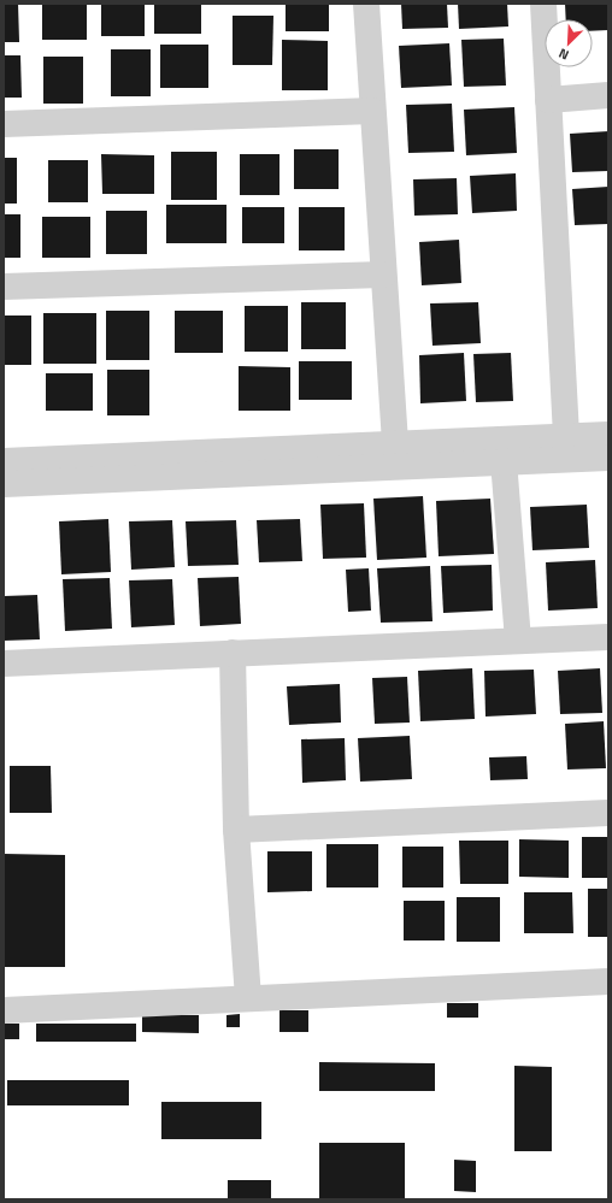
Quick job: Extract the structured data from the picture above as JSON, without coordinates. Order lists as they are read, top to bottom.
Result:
{
  "north": "bottom left"
}
